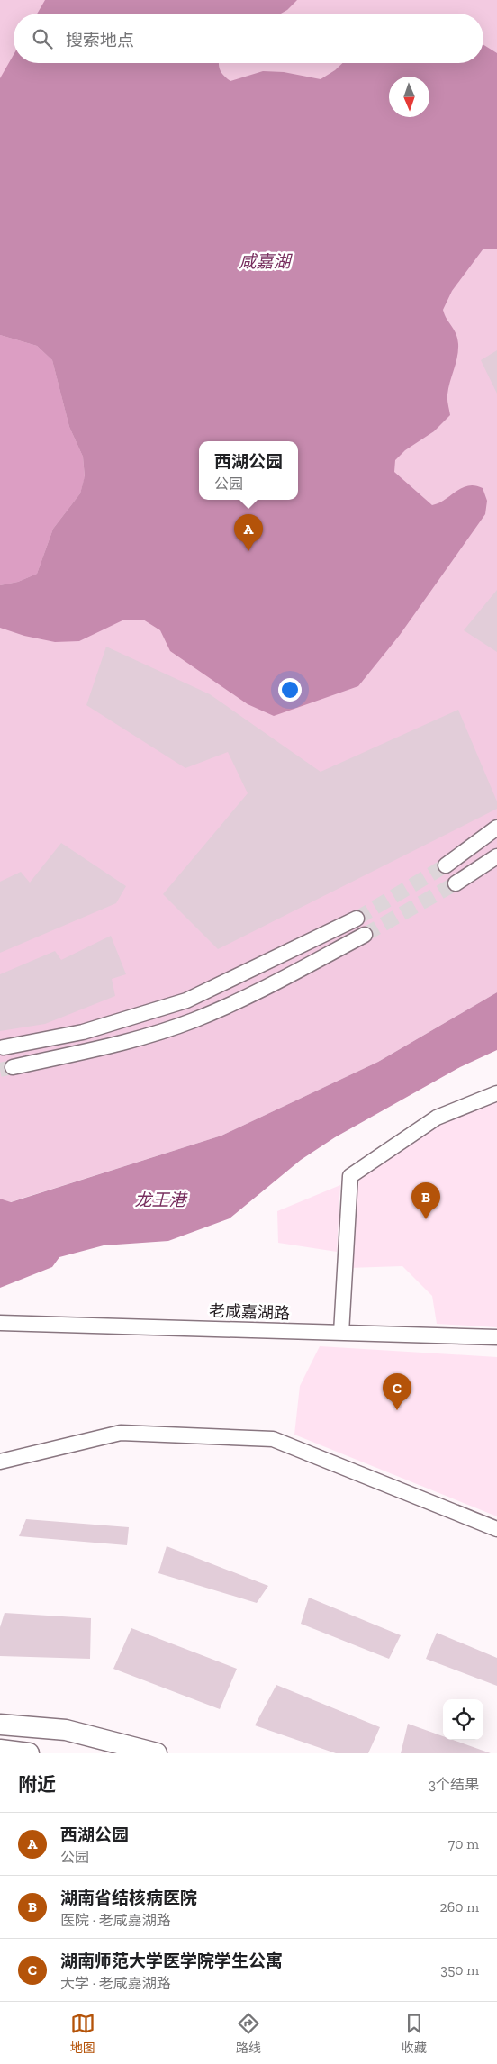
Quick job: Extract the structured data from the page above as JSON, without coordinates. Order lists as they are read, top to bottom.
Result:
{
  "streets": {
    "street": ["老咸嘉湖路"]
  },
  "water": ["咸嘉湖", "龙王港"],
  "north": "bottom",
  "page": {
    "search": "搜索地点",
    "popup": ["西湖公园", "公园"],
    "pins": ["A", "B", "C"],
    "heading": ["附近", "3个结果"],
    "list": [
      {
        "mark": "A",
        "name": "西湖公园",
        "note": "公园",
        "value": "70 m"
      },
      {
        "mark": "B",
        "name": "湖南省结核病医院",
        "note": "医院 · 老咸嘉湖路",
        "value": "260 m"
      },
      {
        "mark": "C",
        "name": "湖南师范大学医学院学生公寓",
        "note": "大学 · 老咸嘉湖路",
        "value": "350 m"
      }
    ],
    "nav": ["地图", "路线", "收藏"]
  }
}
